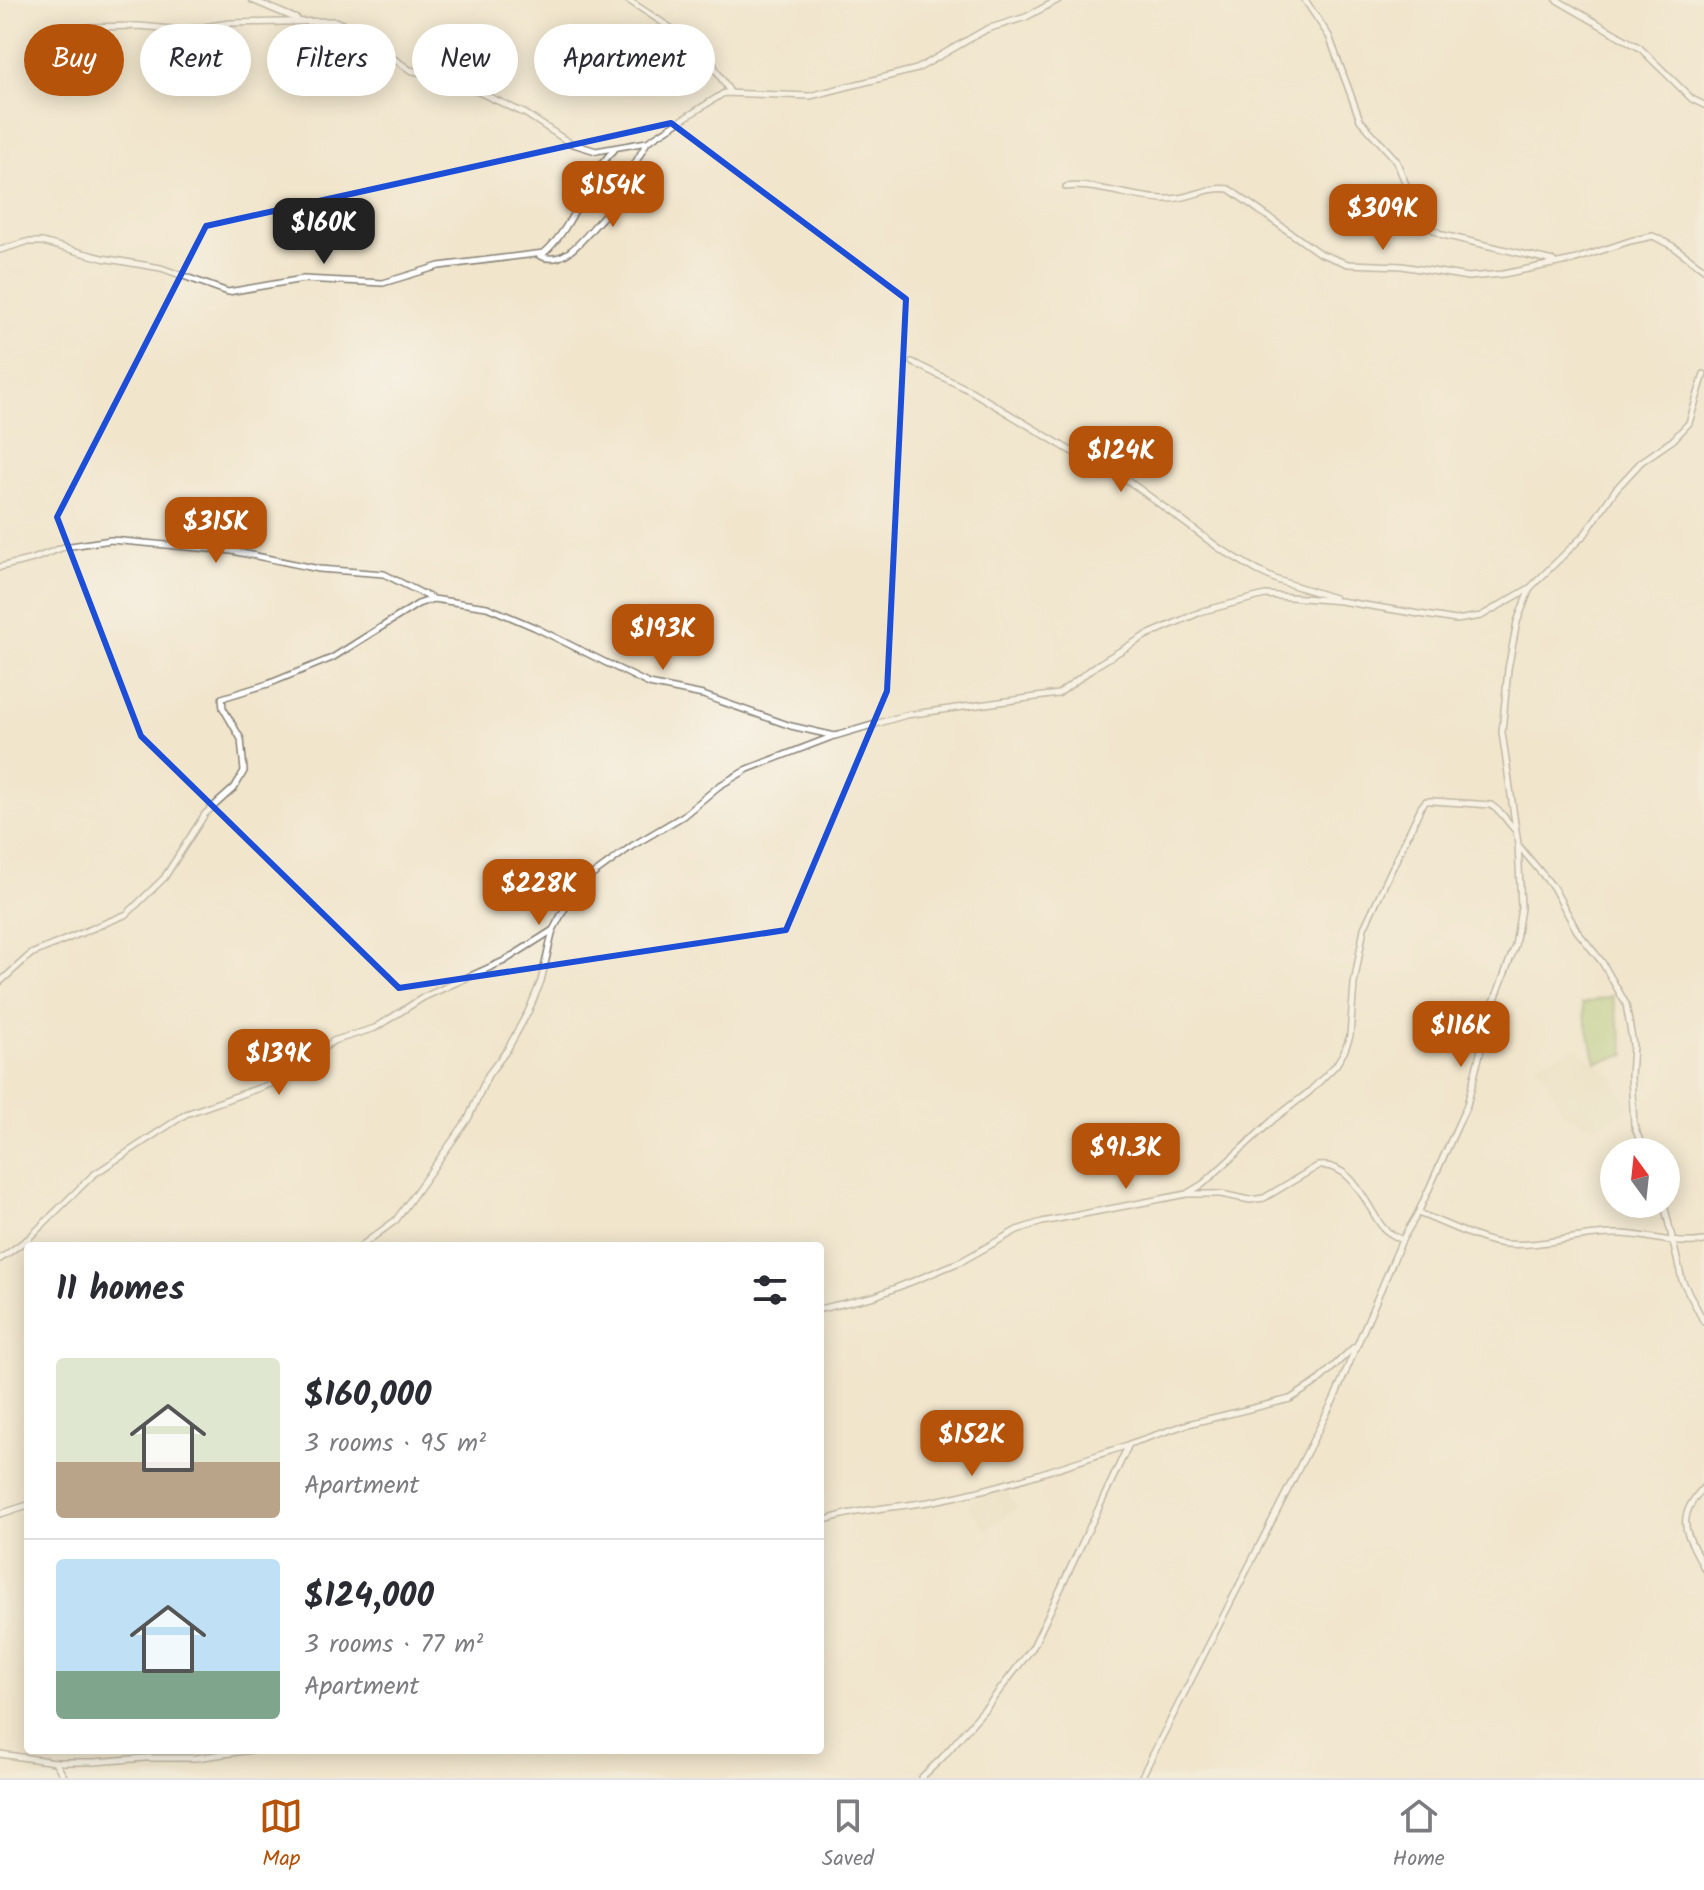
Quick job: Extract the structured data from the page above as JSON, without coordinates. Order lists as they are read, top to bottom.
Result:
{
  "north": "top",
  "page": {
    "chip": [
      "Buy",
      "Rent",
      "Filters",
      "New",
      "Apartment"
    ],
    "price": [
      "$154K",
      "$309K",
      "$160K",
      "$124K",
      "$315K",
      "$193K",
      "$228K",
      "$116K",
      "$139K",
      "$91.3K",
      "$152K"
    ],
    "heading": "11 homes",
    "list": [
      {
        "name": "$160,000",
        "note": "3 rooms · 95 m² · Apartment"
      },
      {
        "name": "$124,000",
        "note": "3 rooms · 77 m² · Apartment"
      }
    ],
    "tabs": ["Map", "Saved", "Home"]
  }
}
